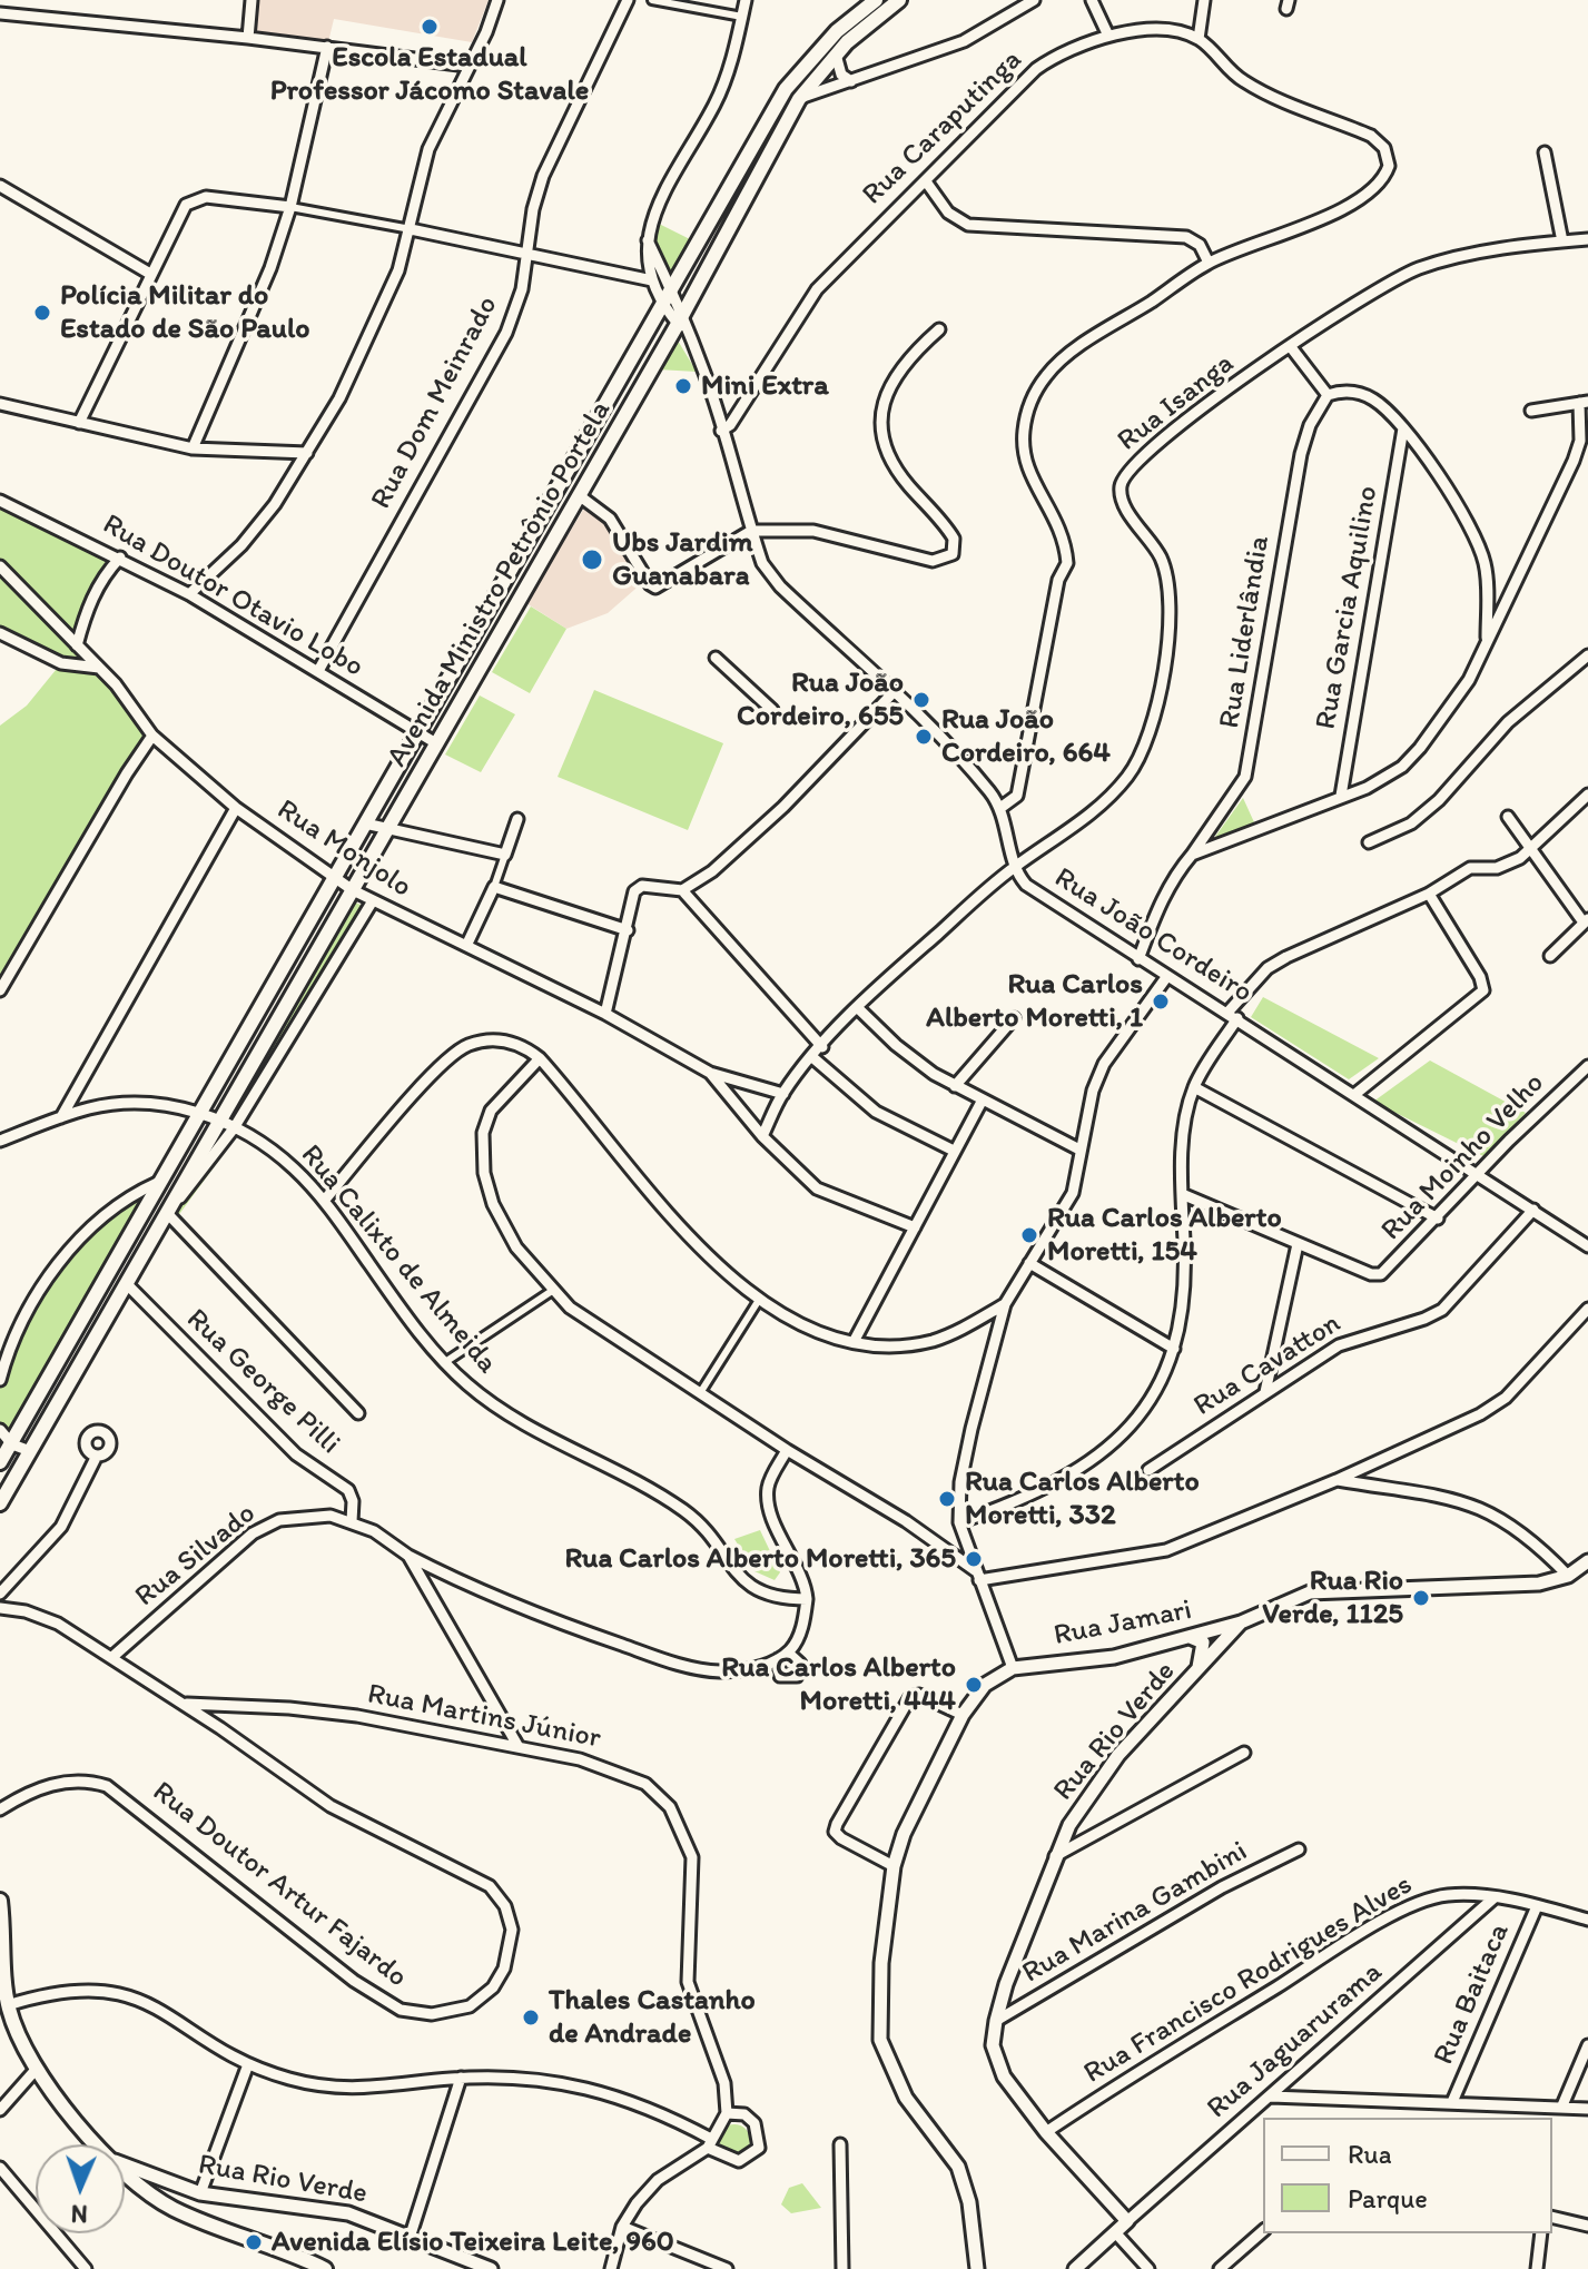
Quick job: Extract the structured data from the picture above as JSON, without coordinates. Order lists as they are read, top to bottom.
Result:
{
  "streets": {
    "main road": ["Avenida Ministro Petrônio Portela"],
    "street": [
      "Rua Caraputinga",
      "Rua Dom Meinrado",
      "Rua Isanga",
      "Rua Doutor Otavio Lobo",
      "Rua Garcia Aquilino",
      "Rua Liderlândia",
      "Rua Monjolo",
      "Rua João Cordeiro",
      "Rua Moinho Velho",
      "Rua Calixto de Almeida",
      "Rua Cavatton",
      "Rua George Pilli",
      "Rua Silvado",
      "Rua Jamari",
      "Rua Martins Júnior",
      "Rua Rio Verde",
      "Rua Doutor Artur Fajardo",
      "Rua Marina Gambini",
      "Rua Francisco Rodrigues Alves",
      "Rua Baitaca",
      "Rua Jaguarurama"
    ]
  },
  "crossings": [
    ["Rua Caraputinga", "Rua João Cordeiro"],
    ["Rua Dom Meinrado", "Rua Doutor Otavio Lobo"],
    ["Rua Isanga", "Rua Monjolo"],
    ["Rua Isanga", "Rua João Cordeiro"],
    ["Avenida Ministro Petrônio Portela", "Rua Doutor Otavio Lobo"],
    ["Avenida Ministro Petrônio Portela", "Rua Monjolo"],
    ["Avenida Ministro Petrônio Portela", "Rua João Cordeiro"],
    ["Avenida Ministro Petrônio Portela", "Rua Calixto de Almeida"],
    ["Avenida Ministro Petrônio Portela", "Rua George Pilli"],
    ["Rua Liderlândia", "Rua João Cordeiro"],
    ["Rua João Cordeiro", "Rua Moinho Velho"],
    ["Rua João Cordeiro", "Rua Cavatton"],
    ["Rua George Pilli", "Rua Silvado"],
    ["Rua Silvado", "Rua Martins Júnior"],
    ["Rua Silvado", "Rua Doutor Artur Fajardo"],
    ["Rua Jamari", "Rua Rio Verde"],
    ["Rua Martins Júnior", "Rua Doutor Artur Fajardo"],
    ["Rua Rio Verde", "Rua Marina Gambini"],
    ["Rua Rio Verde", "Rua Francisco Rodrigues Alves"],
    ["Rua Rio Verde", "Rua Jaguarurama"],
    ["Rua Francisco Rodrigues Alves", "Rua Baitaca"],
    ["Rua Francisco Rodrigues Alves", "Rua Jaguarurama"]
  ],
  "places": [
    "Escola Estadual Professor Jácomo Stavale",
    "Polícia Militar do Estado de São Paulo",
    "Mini Extra",
    "Ubs Jardim Guanabara",
    "Rua João Cordeiro, 655",
    "Rua João Cordeiro, 664",
    "Rua Carlos Alberto Moretti, 1",
    "Rua Carlos Alberto Moretti, 154",
    "Rua Carlos Alberto Moretti, 332",
    "Rua Carlos Alberto Moretti, 365",
    "Rua Rio Verde, 1125",
    "Rua Carlos Alberto Moretti, 444",
    "Thales Castanho de Andrade",
    "Avenida Elísio Teixeira Leite, 960"
  ],
  "legend": ["Rua", "Parque"],
  "north": "bottom"
}
